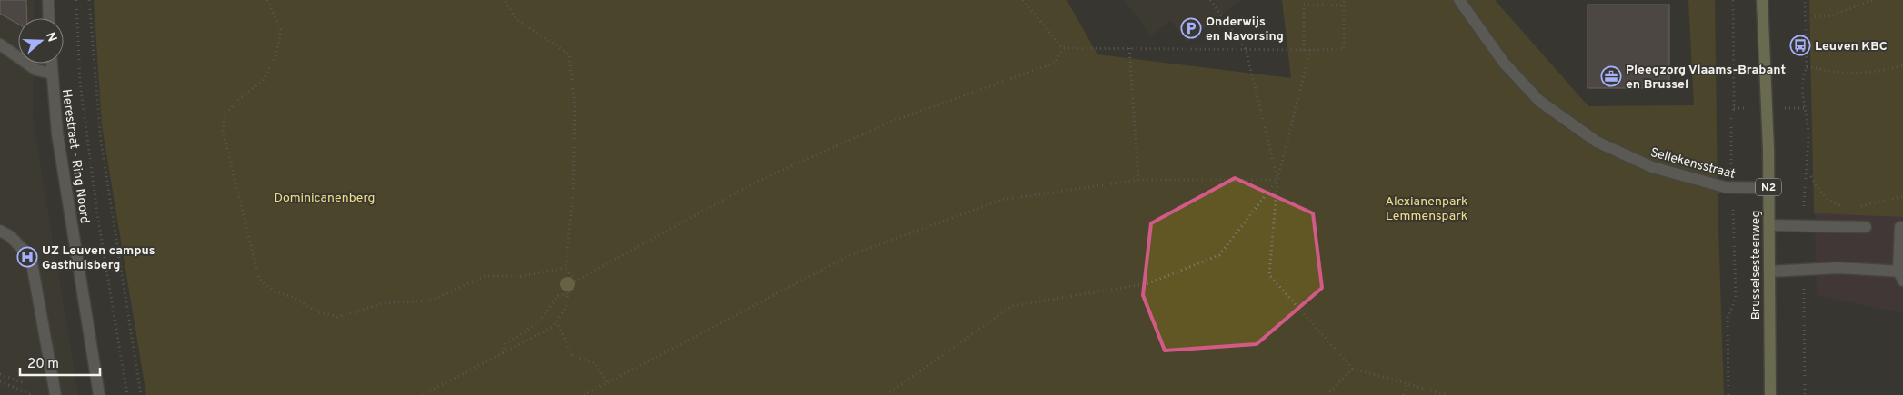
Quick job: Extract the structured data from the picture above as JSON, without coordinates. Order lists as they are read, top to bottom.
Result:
{
  "streets": {
    "main road": ["N2", "Brusselsesteenweg"],
    "street": ["Herestraat - Ring Noord", "Sellekensstraat"]
  },
  "crossings": [
    ["Sellekensstraat", "Brusselsesteenweg"]
  ],
  "parks": ["Dominicanenberg", "Alexianenpark Lemmenspark"],
  "places": {
    "parking": ["Onderwijs en Navorsing"],
    "bus stop": ["Leuven KBC"],
    "office": ["Pleegzorg Vlaams-Brabant en Brussel"],
    "hospital": ["UZ Leuven campus Gasthuisberg"]
  },
  "scale_bar": "20 m",
  "north": "right"
}
